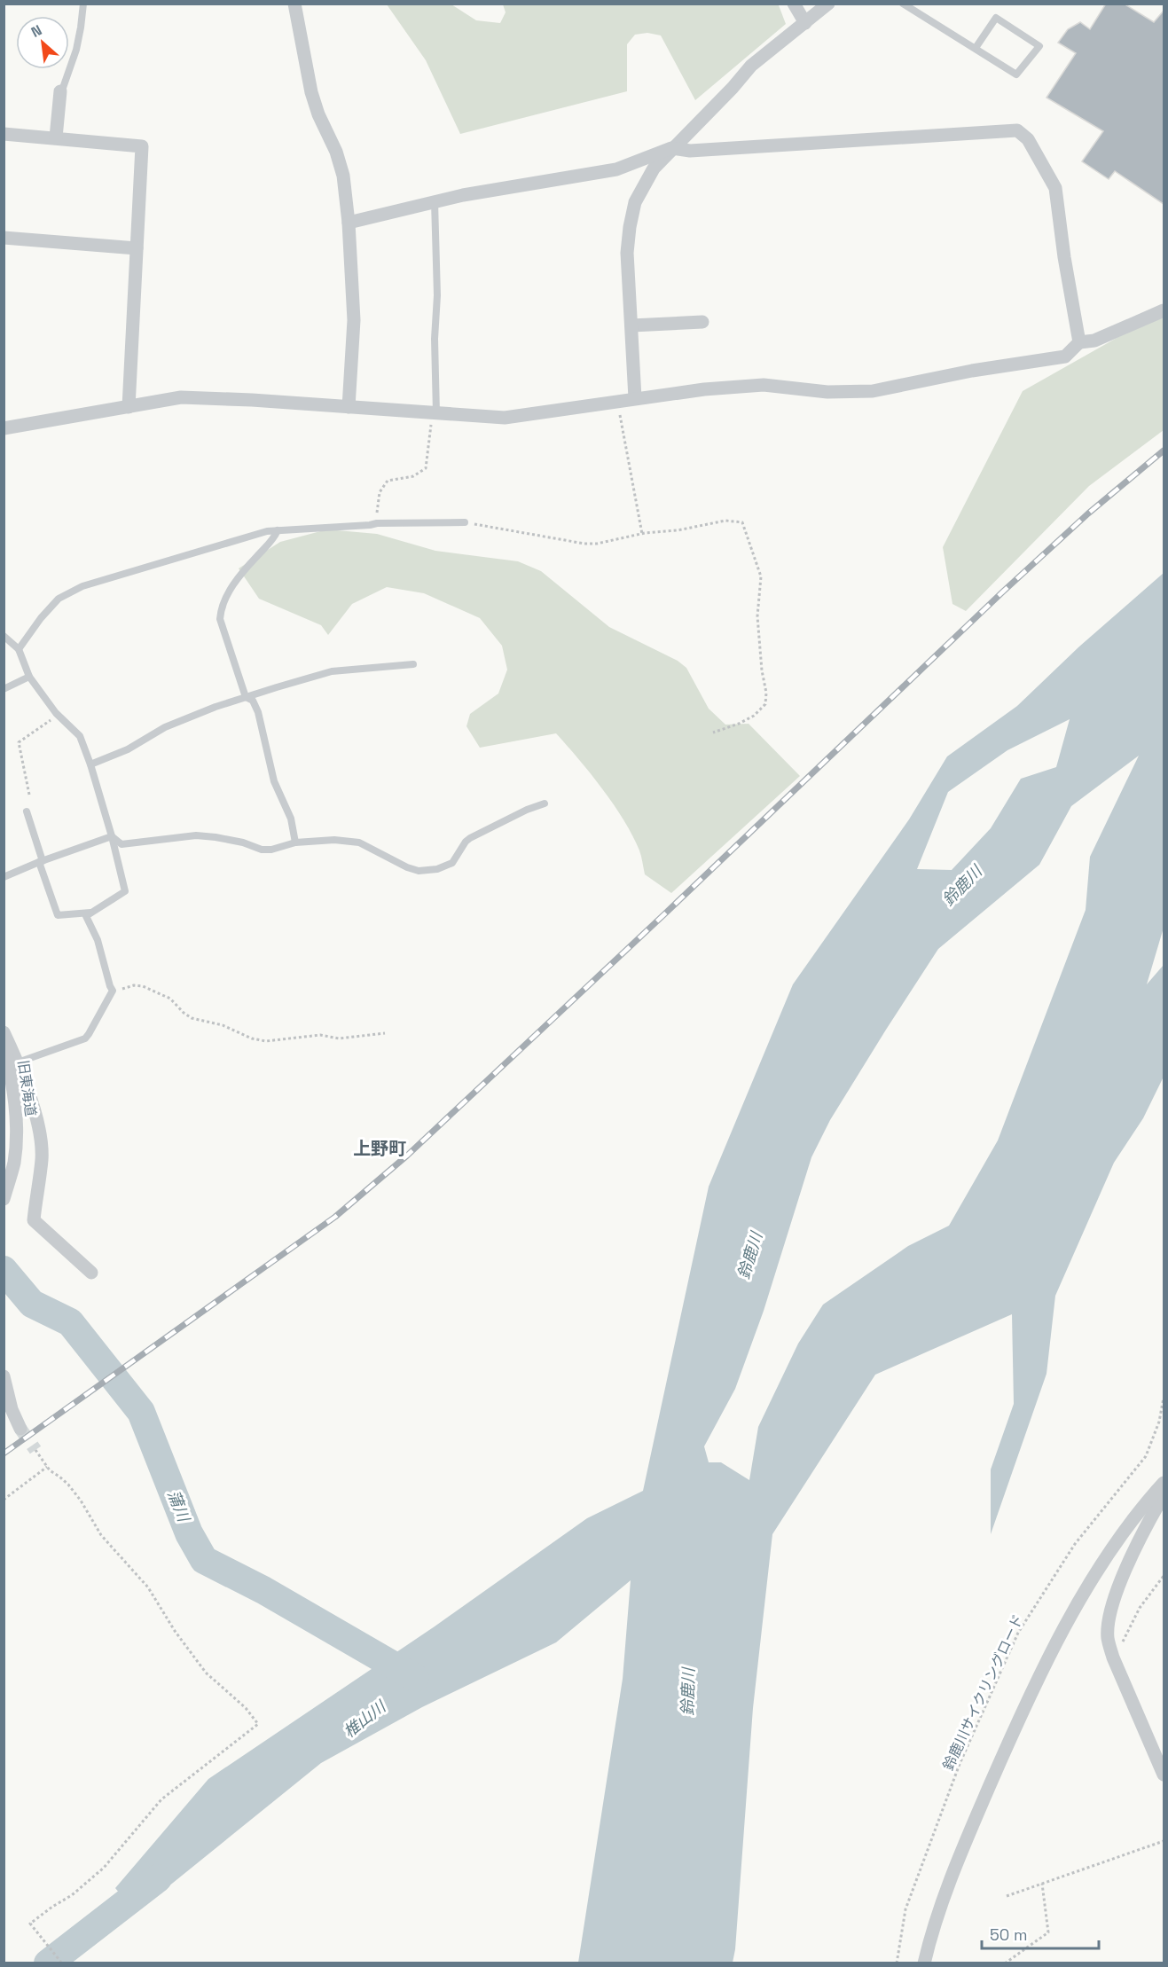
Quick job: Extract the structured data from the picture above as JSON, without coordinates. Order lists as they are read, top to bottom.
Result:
{
  "streets": {
    "street": ["旧東海道"],
    "path": ["鈴鹿川サイクリングロード"]
  },
  "districts": ["上野町"],
  "water": ["鈴鹿川", "蒲川", "椎山川"],
  "scale_bar": "50 m",
  "north": "top left"
}
